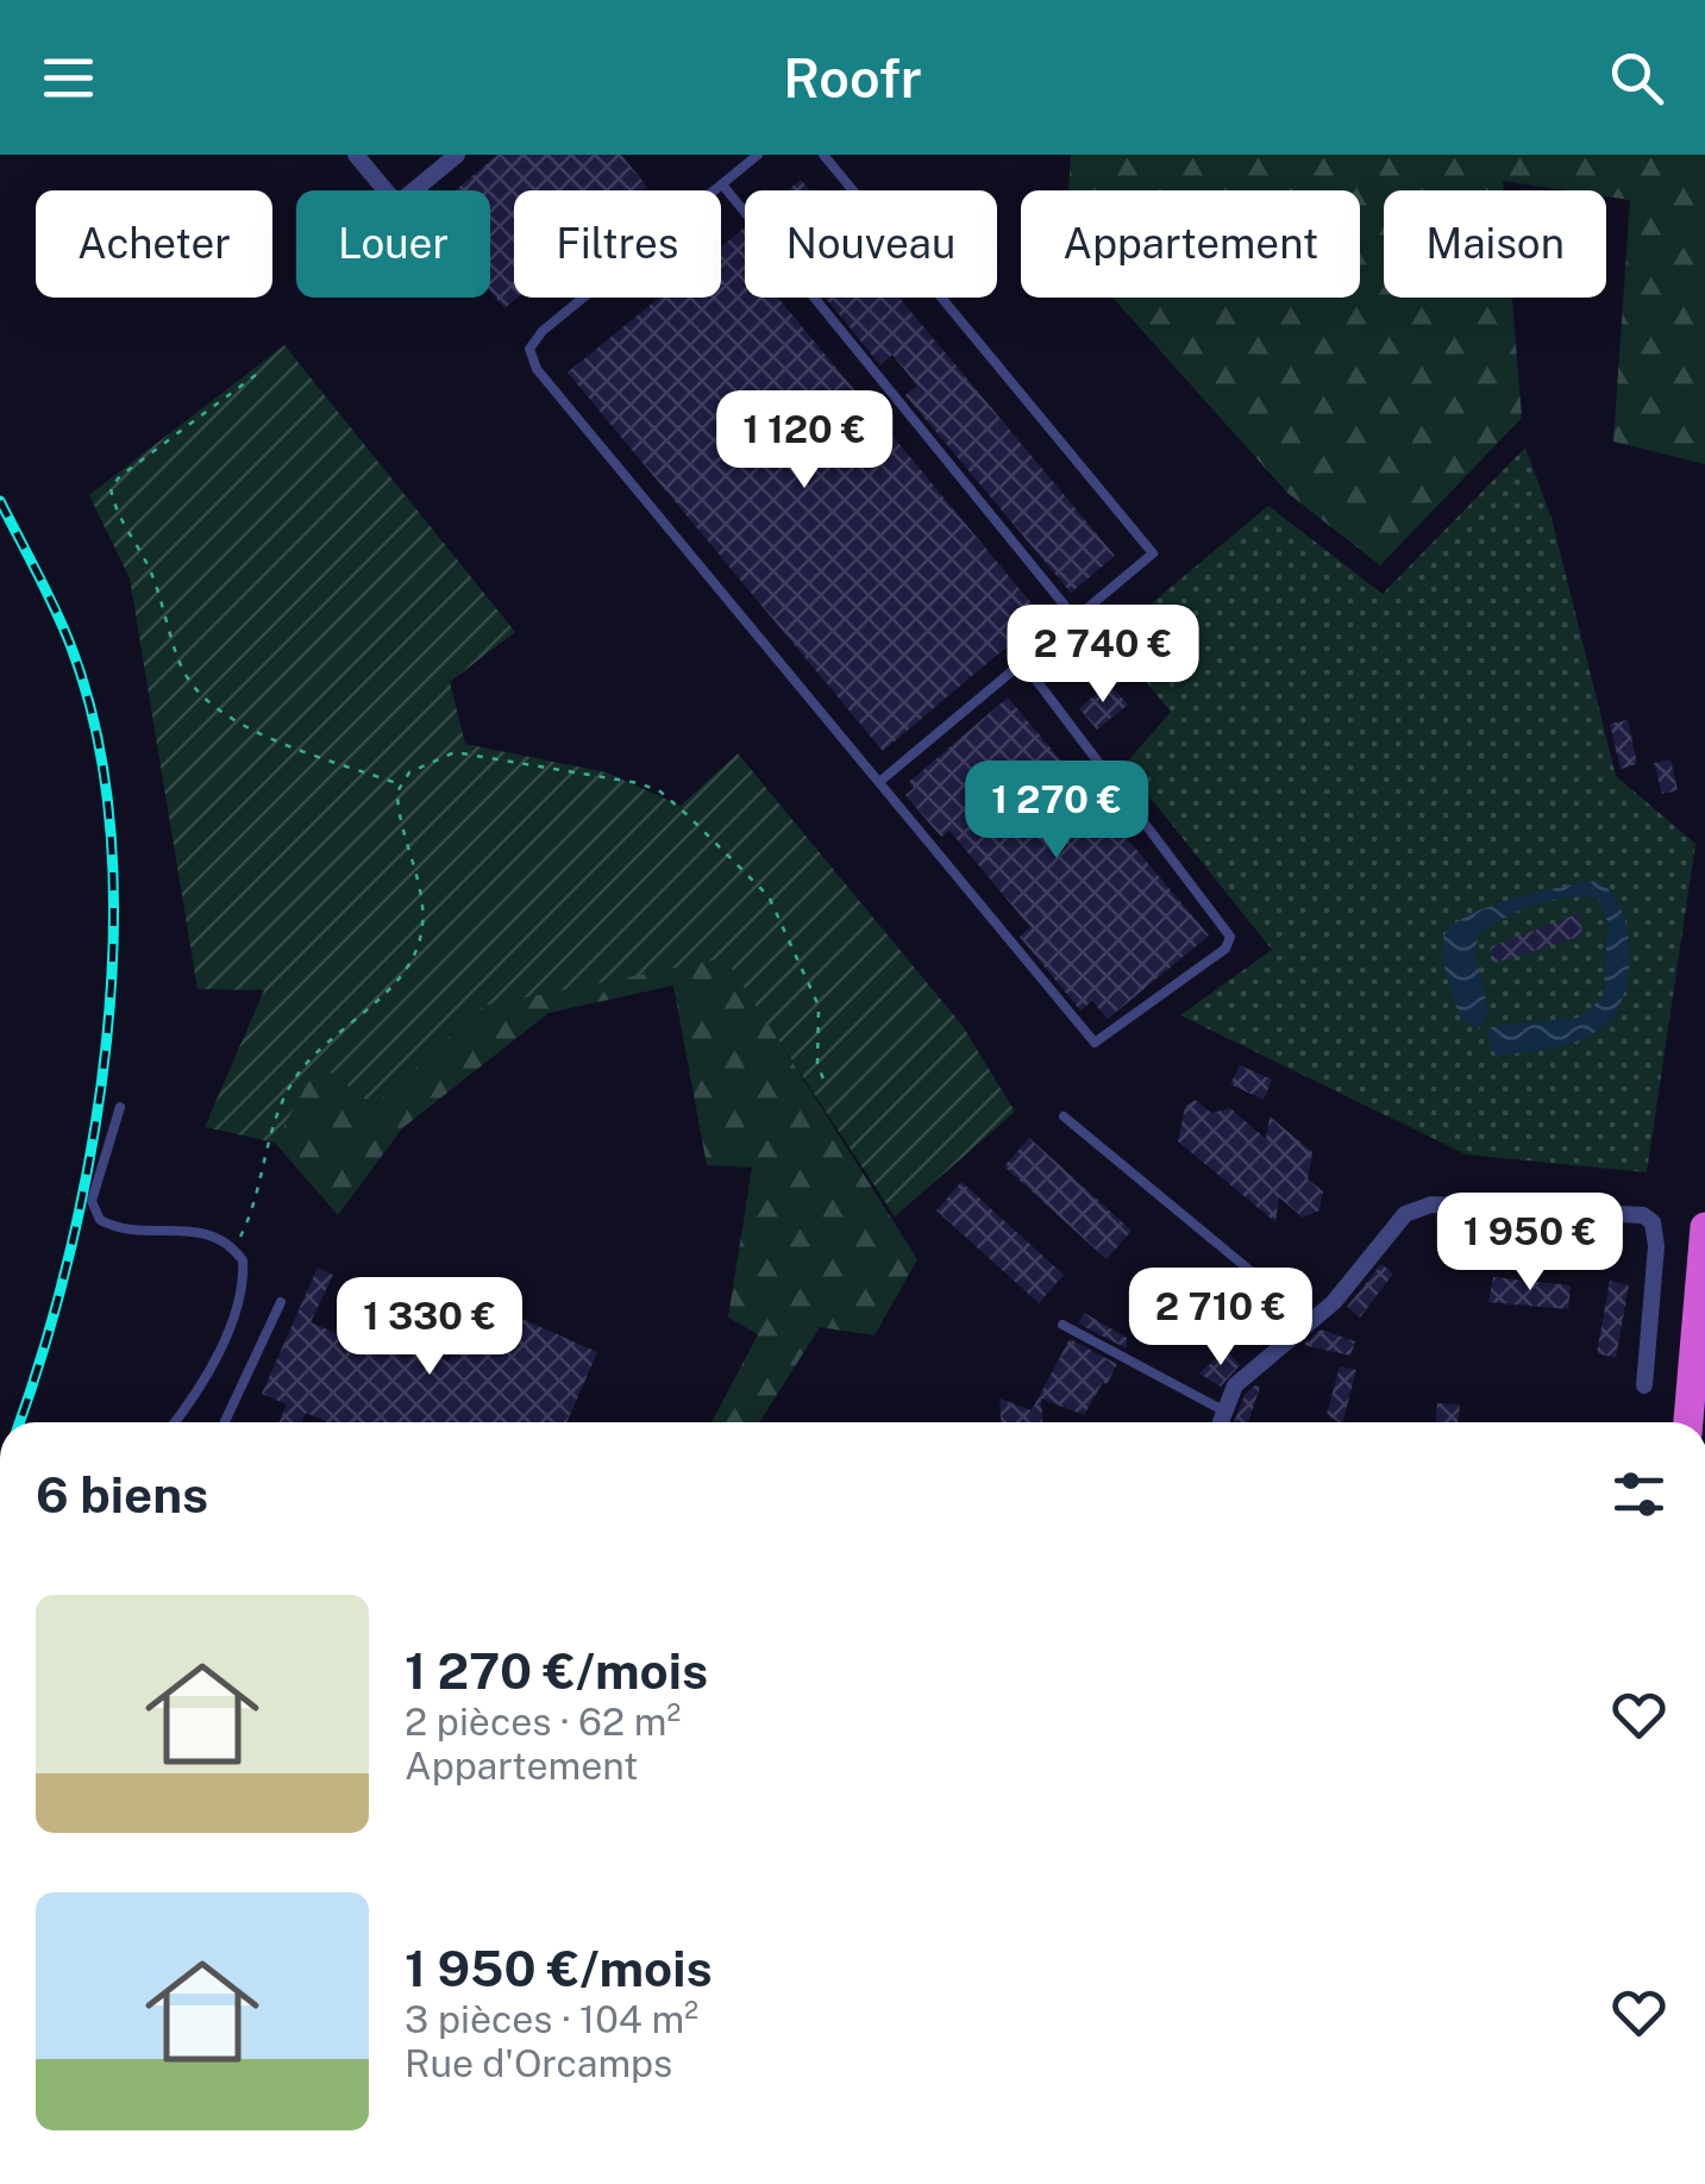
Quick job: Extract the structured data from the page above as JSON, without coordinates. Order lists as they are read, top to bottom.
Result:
{
  "page": {
    "header": "Roofr",
    "chip": [
      "Acheter",
      "Louer",
      "Filtres",
      "Nouveau",
      "Appartement",
      "Maison"
    ],
    "price": [
      "1 120 €",
      "2 740 €",
      "1 270 €",
      "1 950 €",
      "2 710 €",
      "1 330 €"
    ],
    "heading": "6 biens",
    "list": [
      {
        "name": "1 270 €/mois",
        "note": "2 pièces · 62 m² · Appartement"
      },
      {
        "name": "1 950 €/mois",
        "note": "3 pièces · 104 m² · Rue d'Orcamps"
      }
    ]
  }
}
